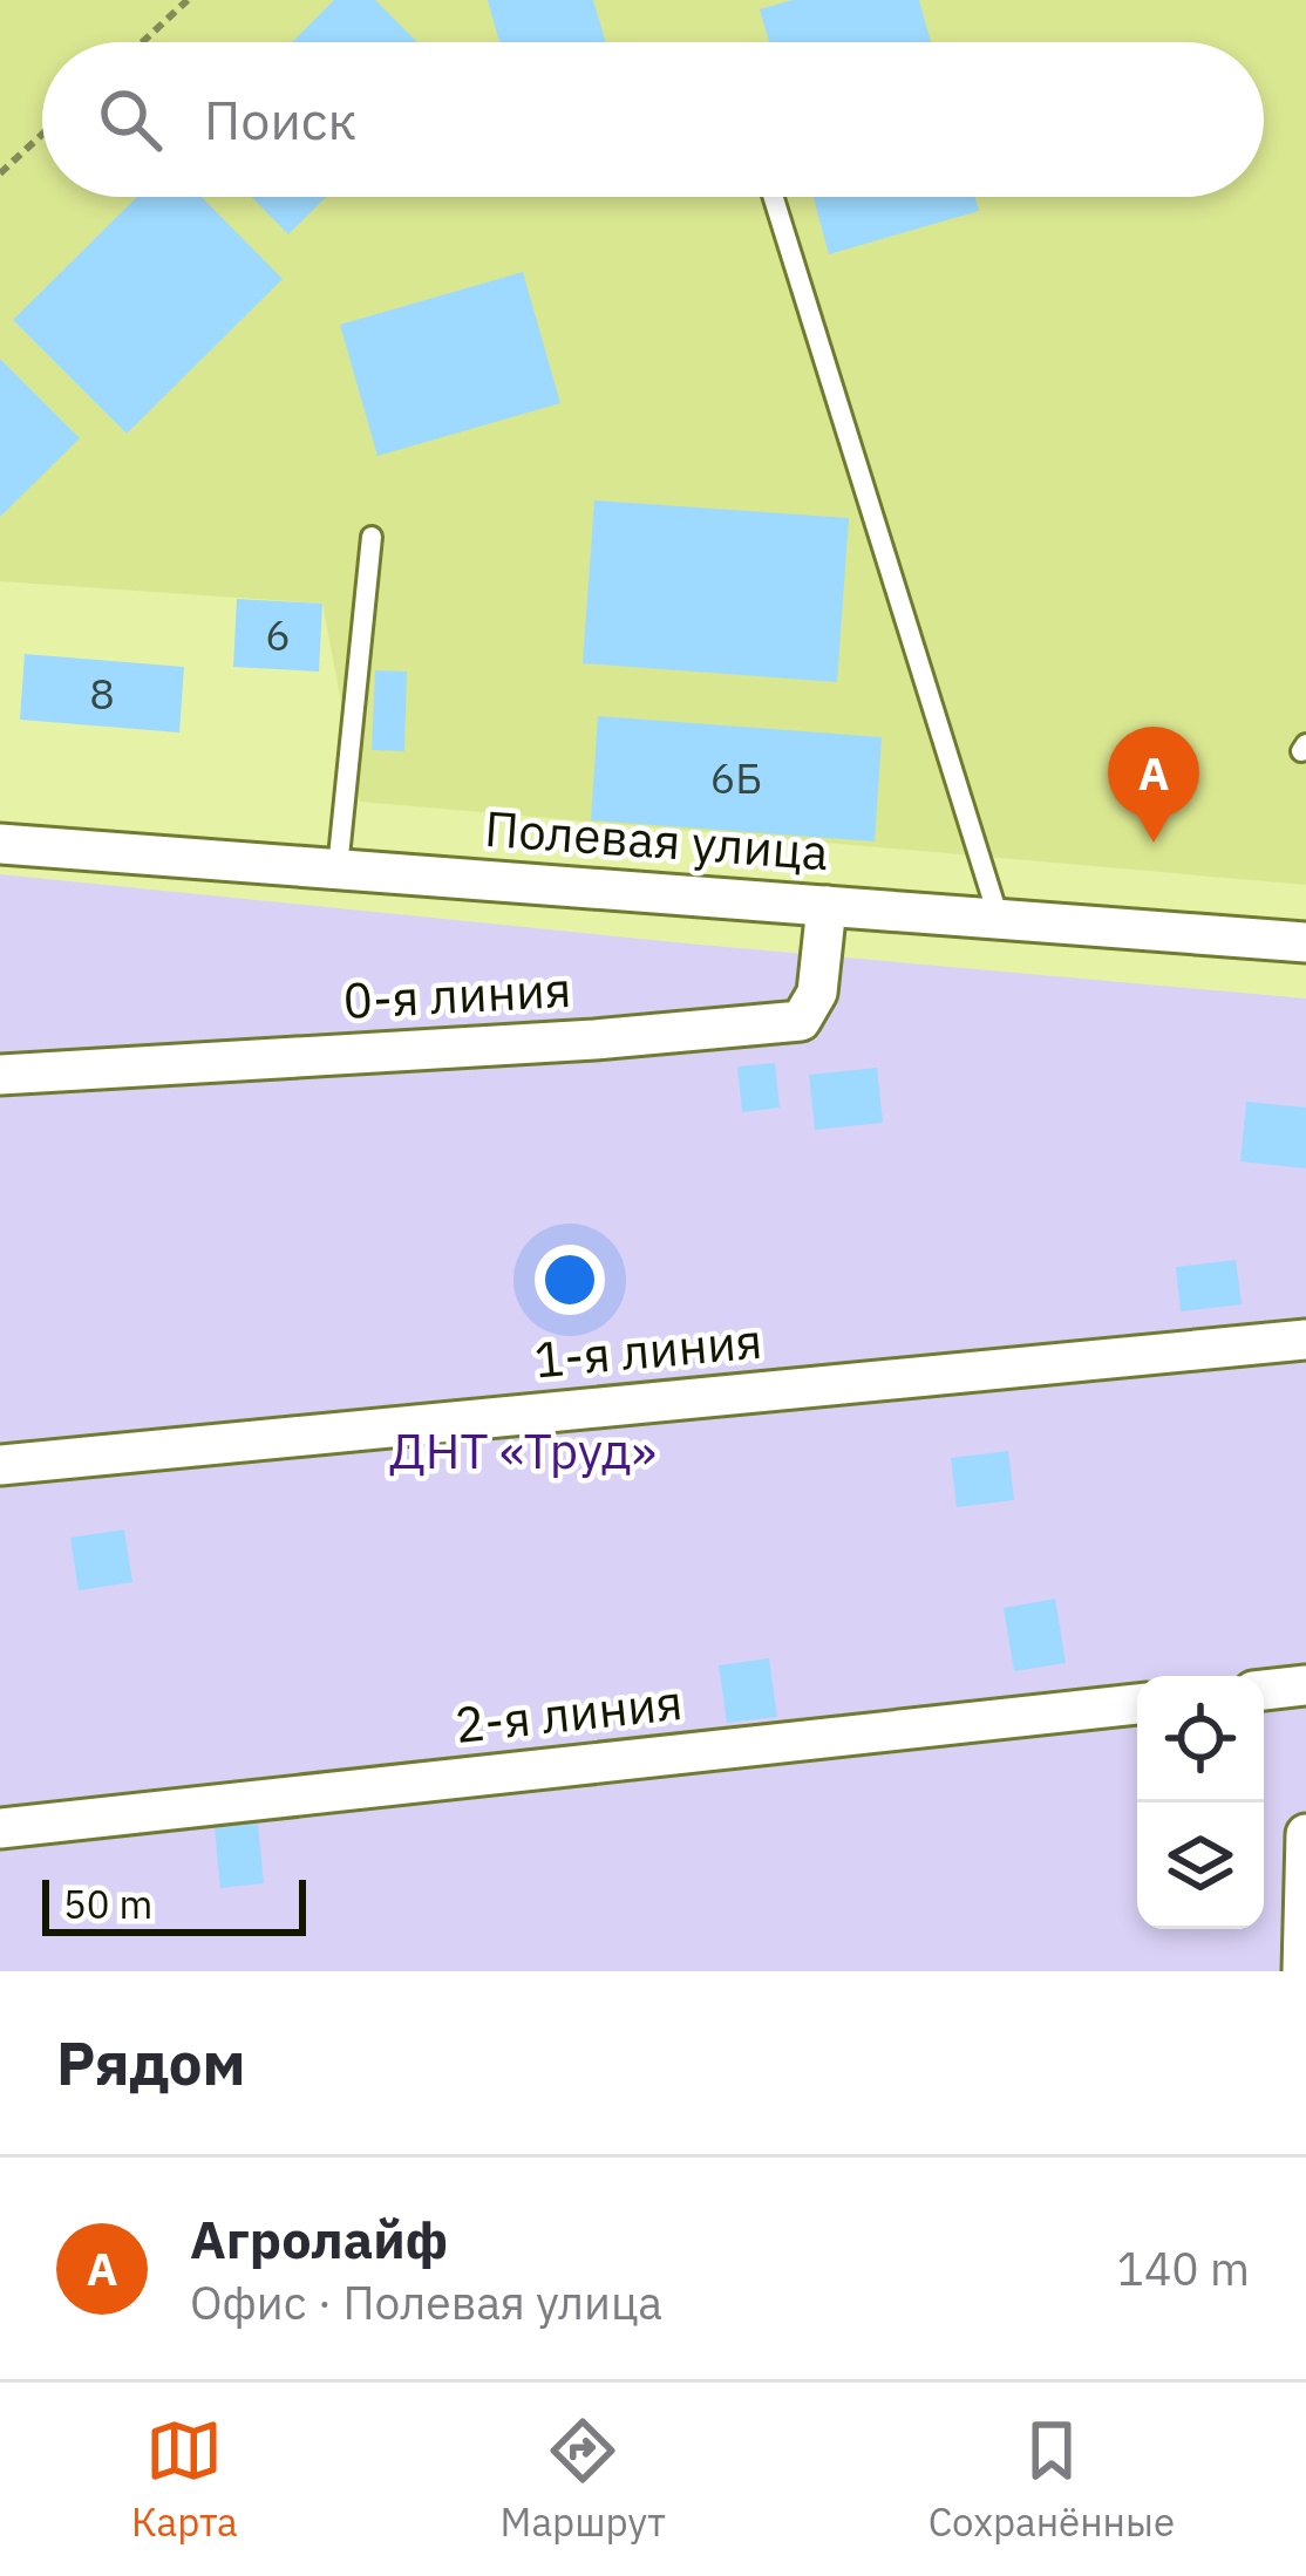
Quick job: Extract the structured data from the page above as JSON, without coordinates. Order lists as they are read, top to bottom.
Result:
{
  "streets": {
    "street": [
      "Полевая улица",
      "0-я линия",
      "1-я линия",
      "2-я линия"
    ]
  },
  "crossings": [
    ["Полевая улица", "0-я линия"]
  ],
  "parks": ["ДНТ «Труд»"],
  "house_numbers": ["6", "8", "6Б"],
  "scale_bar": "50 m",
  "page": {
    "search": "Поиск",
    "pins": "A",
    "scale": "50 m",
    "heading": "Рядом",
    "list": [
      {
        "mark": "A",
        "name": "Агролайф",
        "note": "Офис · Полевая улица",
        "value": "140 m"
      }
    ],
    "nav": ["Карта", "Маршрут", "Сохранённые"]
  }
}
